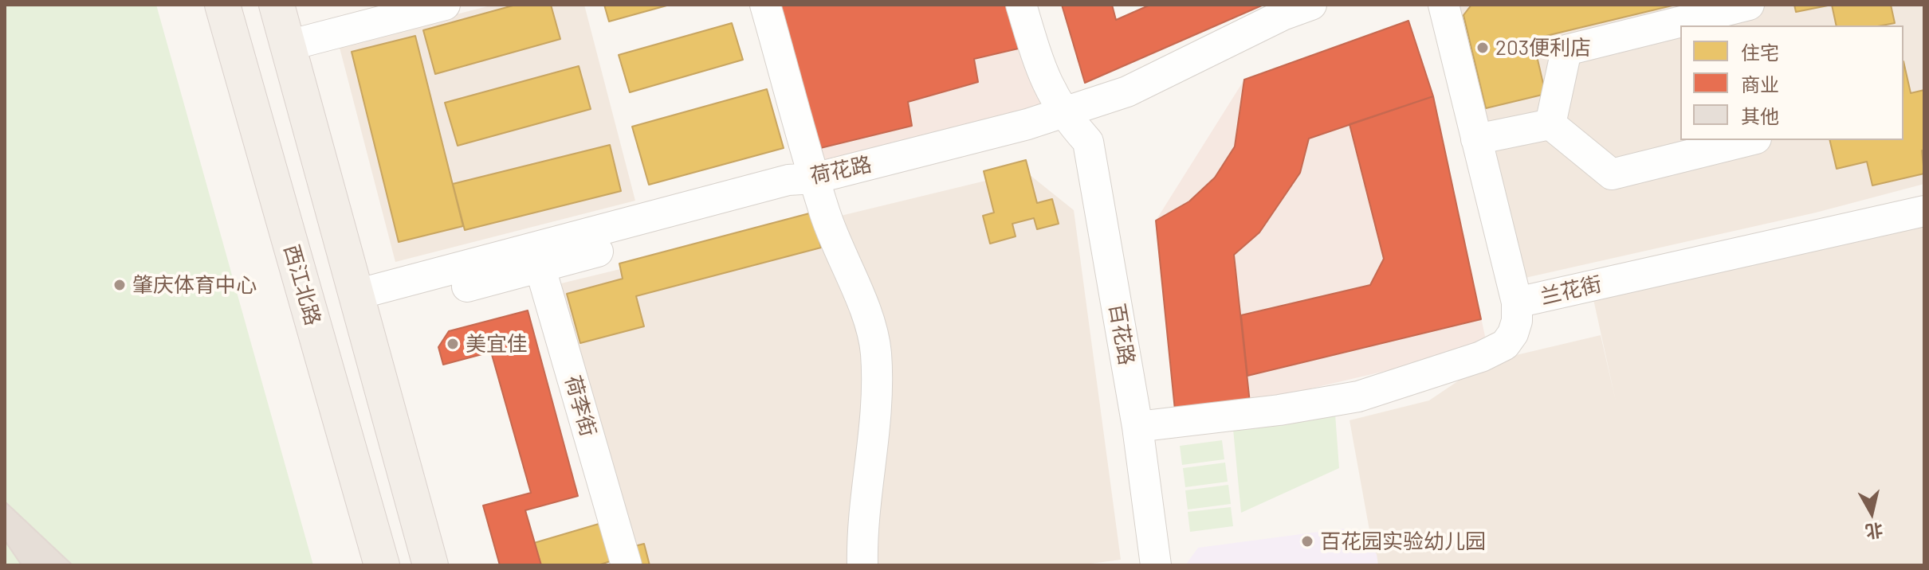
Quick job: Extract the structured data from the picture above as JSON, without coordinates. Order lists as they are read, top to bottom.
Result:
{
  "streets": {
    "main road": ["西江北路"],
    "street": [
      "荷花路",
      "兰花街",
      "百花路",
      "荷李街"
    ]
  },
  "crossings": [
    ["荷花路", "百花路"],
    ["荷花路", "荷李街"]
  ],
  "places": [
    "203便利店",
    "肇庆体育中心",
    "美宜佳",
    "百花园实验幼儿园"
  ],
  "legend": ["住宅", "商业", "其他"],
  "north": "bottom"
}
